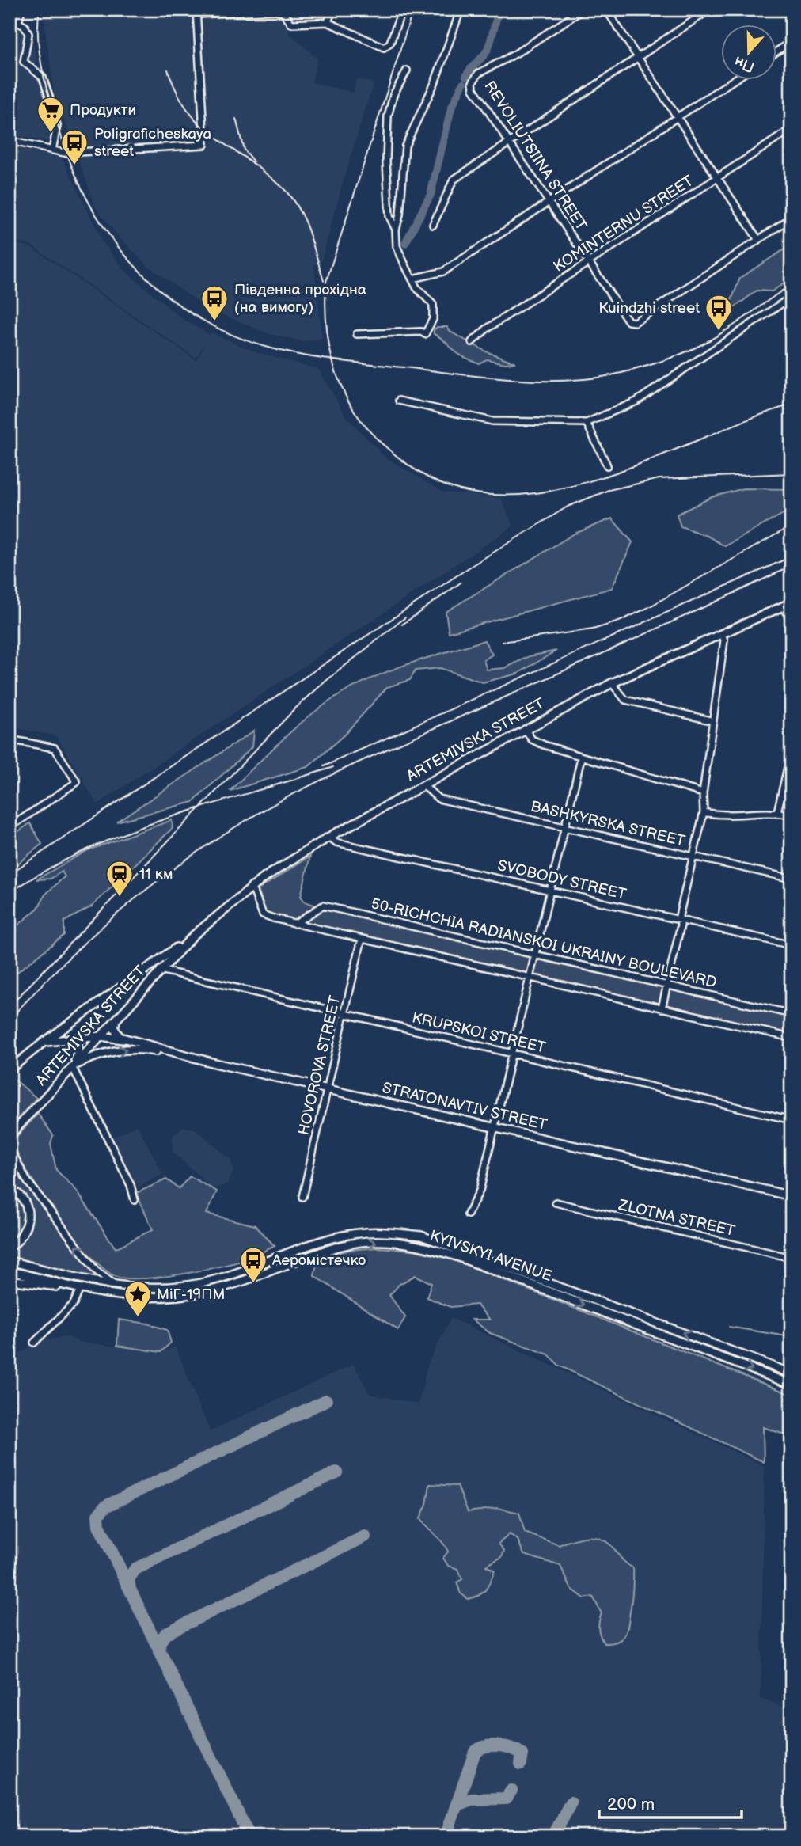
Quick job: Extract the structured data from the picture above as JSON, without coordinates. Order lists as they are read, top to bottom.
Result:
{
  "streets": {
    "main road": ["ARTEMIVSKA STREET", "STRATONAVTIV STREET", "KYIVSKYI AVENUE"],
    "street": [
      "REVOLIUTSIINA STREET",
      "KOMINTERNU STREET",
      "BASHKYRSKA STREET",
      "SVOBODY STREET",
      "50-RICHCHIA RADIANSKOI UKRAINY BOULEVARD",
      "KRUPSKOI STREET",
      "HOVOROVA STREET",
      "ZLOTNA STREET"
    ]
  },
  "crossings": [
    ["REVOLIUTSIINA STREET", "KOMINTERNU STREET"],
    ["ARTEMIVSKA STREET", "BASHKYRSKA STREET"],
    ["ARTEMIVSKA STREET", "SVOBODY STREET"],
    ["ARTEMIVSKA STREET", "KRUPSKOI STREET"],
    ["ARTEMIVSKA STREET", "STRATONAVTIV STREET"],
    ["KRUPSKOI STREET", "HOVOROVA STREET"],
    ["HOVOROVA STREET", "STRATONAVTIV STREET"]
  ],
  "places": {
    "supermarket": ["Продукти"],
    "bus stop": [
      "Poligraficheskaya street",
      "Південна прохідна (на вимогу)",
      "Kuindzhi street",
      "Аеромістечко"
    ],
    "station": ["11 км"],
    "place": ["МіГ-19ПМ"]
  },
  "scale_bar": "200 m",
  "north": "bottom"
}
